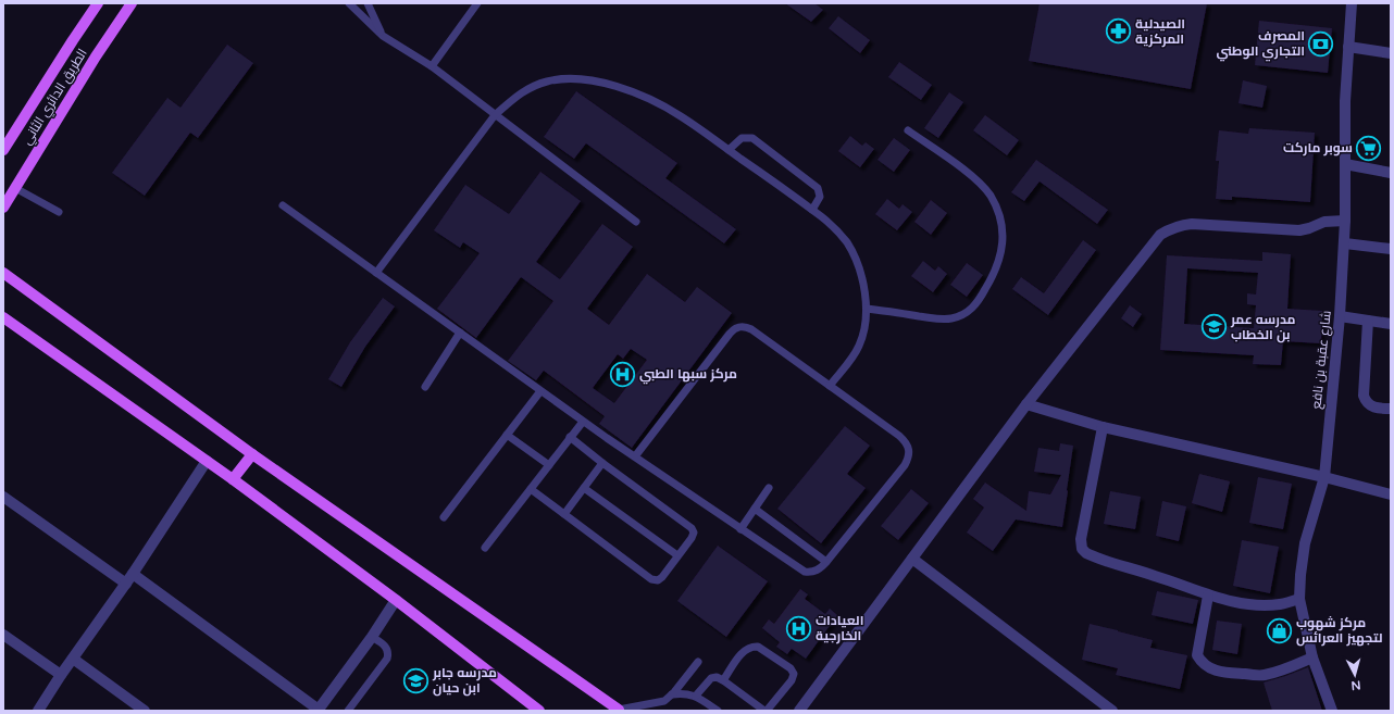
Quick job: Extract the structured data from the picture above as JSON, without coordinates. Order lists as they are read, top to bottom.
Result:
{
  "streets": {
    "main road": ["الطريق الدائري الثاني"],
    "street": ["شارع عقبة بن نافع"]
  },
  "places": {
    "pharmacy": ["الصيدلية المركزية"],
    "bank": ["المصرف التجاري الوطني"],
    "supermarket": ["سوبر ماركت"],
    "school or university": ["مدرسه عمر بن الخطاب", "مدرسه جابر ابن حيان"],
    "hospital": ["مركز سبها الطبي", "العيادات الخارجية"],
    "shop": ["مركز شهوب لتجهيز العرائس"]
  },
  "north": "bottom"
}
